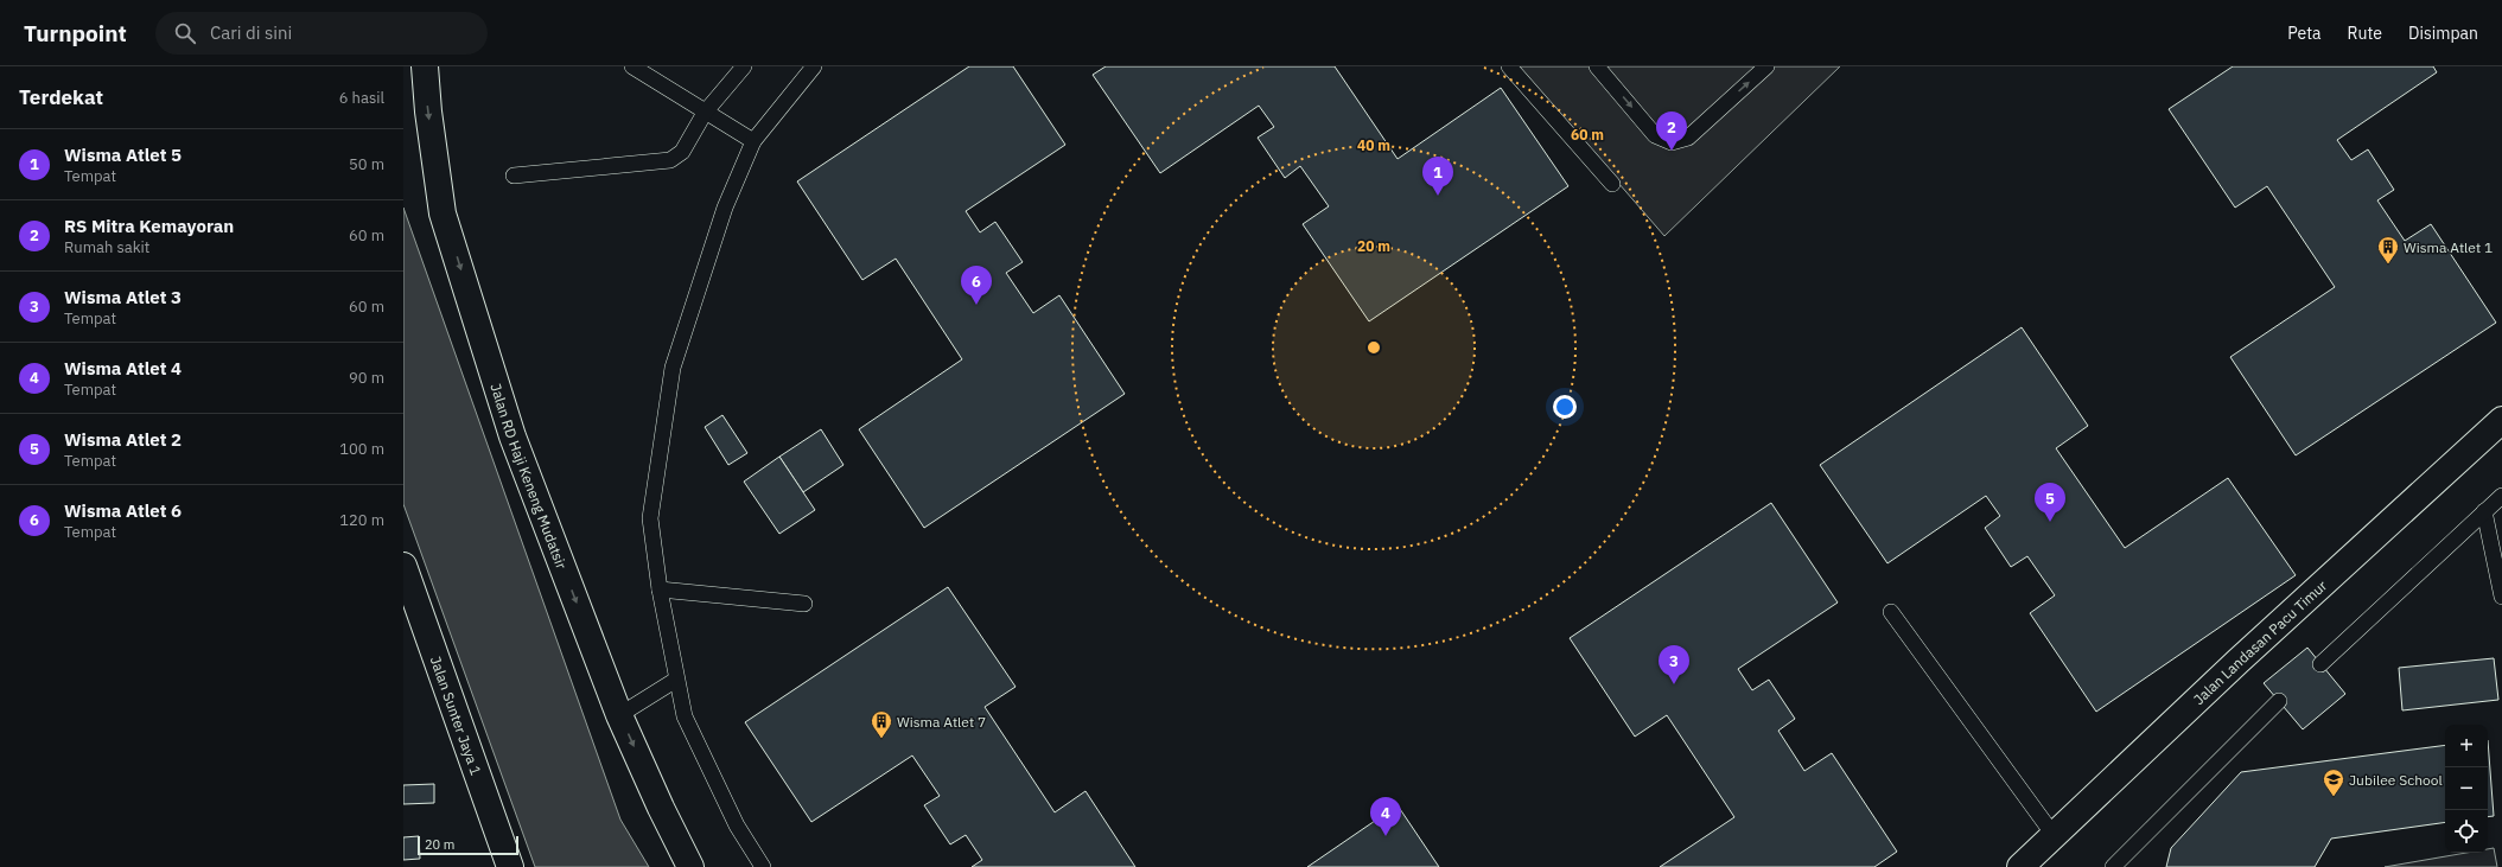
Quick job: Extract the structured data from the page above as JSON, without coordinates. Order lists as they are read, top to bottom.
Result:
{
  "streets": {
    "street": ["Jalan RD Haji Keneng Mudatsir", "Jalan Landasan Pacu Timur", "Jalan Sunter Jaya 1"]
  },
  "one_way": ["Jalan RD Haji Keneng Mudatsir"],
  "places": {
    "building": ["Wisma Atlet 1", "Wisma Atlet 7"],
    "school or university": ["Jubilee School"]
  },
  "scale_bar": "20 m",
  "page": {
    "header": "Turnpoint",
    "search": "Cari di sini",
    "nav": ["Peta", "Rute", "Disimpan"],
    "heading": ["Terdekat", "6 hasil"],
    "pins": [
      "2",
      "1",
      "6",
      "5",
      "3",
      "4"
    ],
    "list": [
      {
        "mark": "1",
        "name": "Wisma Atlet 5",
        "note": "Tempat",
        "value": "50 m"
      },
      {
        "mark": "2",
        "name": "RS Mitra Kemayoran",
        "note": "Rumah sakit",
        "value": "60 m"
      },
      {
        "mark": "3",
        "name": "Wisma Atlet 3",
        "note": "Tempat",
        "value": "60 m"
      },
      {
        "mark": "4",
        "name": "Wisma Atlet 4",
        "note": "Tempat",
        "value": "90 m"
      },
      {
        "mark": "5",
        "name": "Wisma Atlet 2",
        "note": "Tempat",
        "value": "100 m"
      },
      {
        "mark": "6",
        "name": "Wisma Atlet 6",
        "note": "Tempat",
        "value": "120 m"
      }
    ],
    "map_buttons": ["+", "−"],
    "scale": "20 m"
  },
  "rings": ["60 m", "40 m", "20 m"]
}
